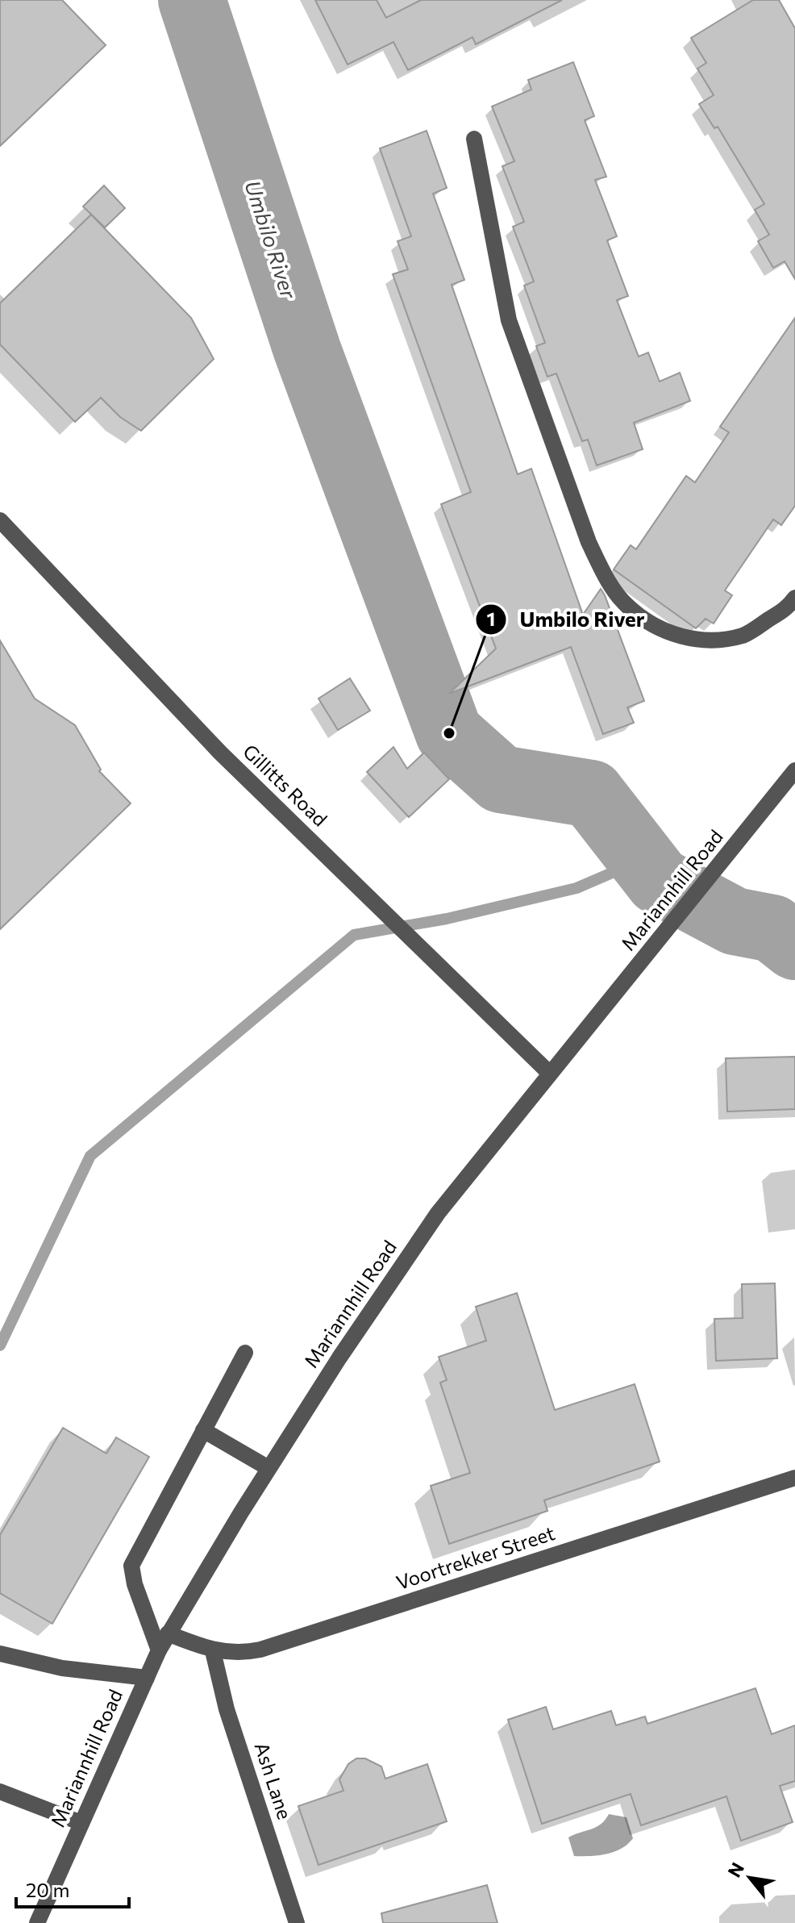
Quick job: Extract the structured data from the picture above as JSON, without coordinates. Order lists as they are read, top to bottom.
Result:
{
  "streets": {
    "street": [
      "Gillitts Road",
      "Mariannhill Road",
      "Voortrekker Street",
      "Ash Lane"
    ]
  },
  "crossings": [
    ["Gillitts Road", "Mariannhill Road"],
    ["Mariannhill Road", "Voortrekker Street"],
    ["Voortrekker Street", "Ash Lane"]
  ],
  "water": ["Umbilo River"],
  "places": ["Umbilo River"],
  "scale_bar": "20 m",
  "north": "top left"
}
